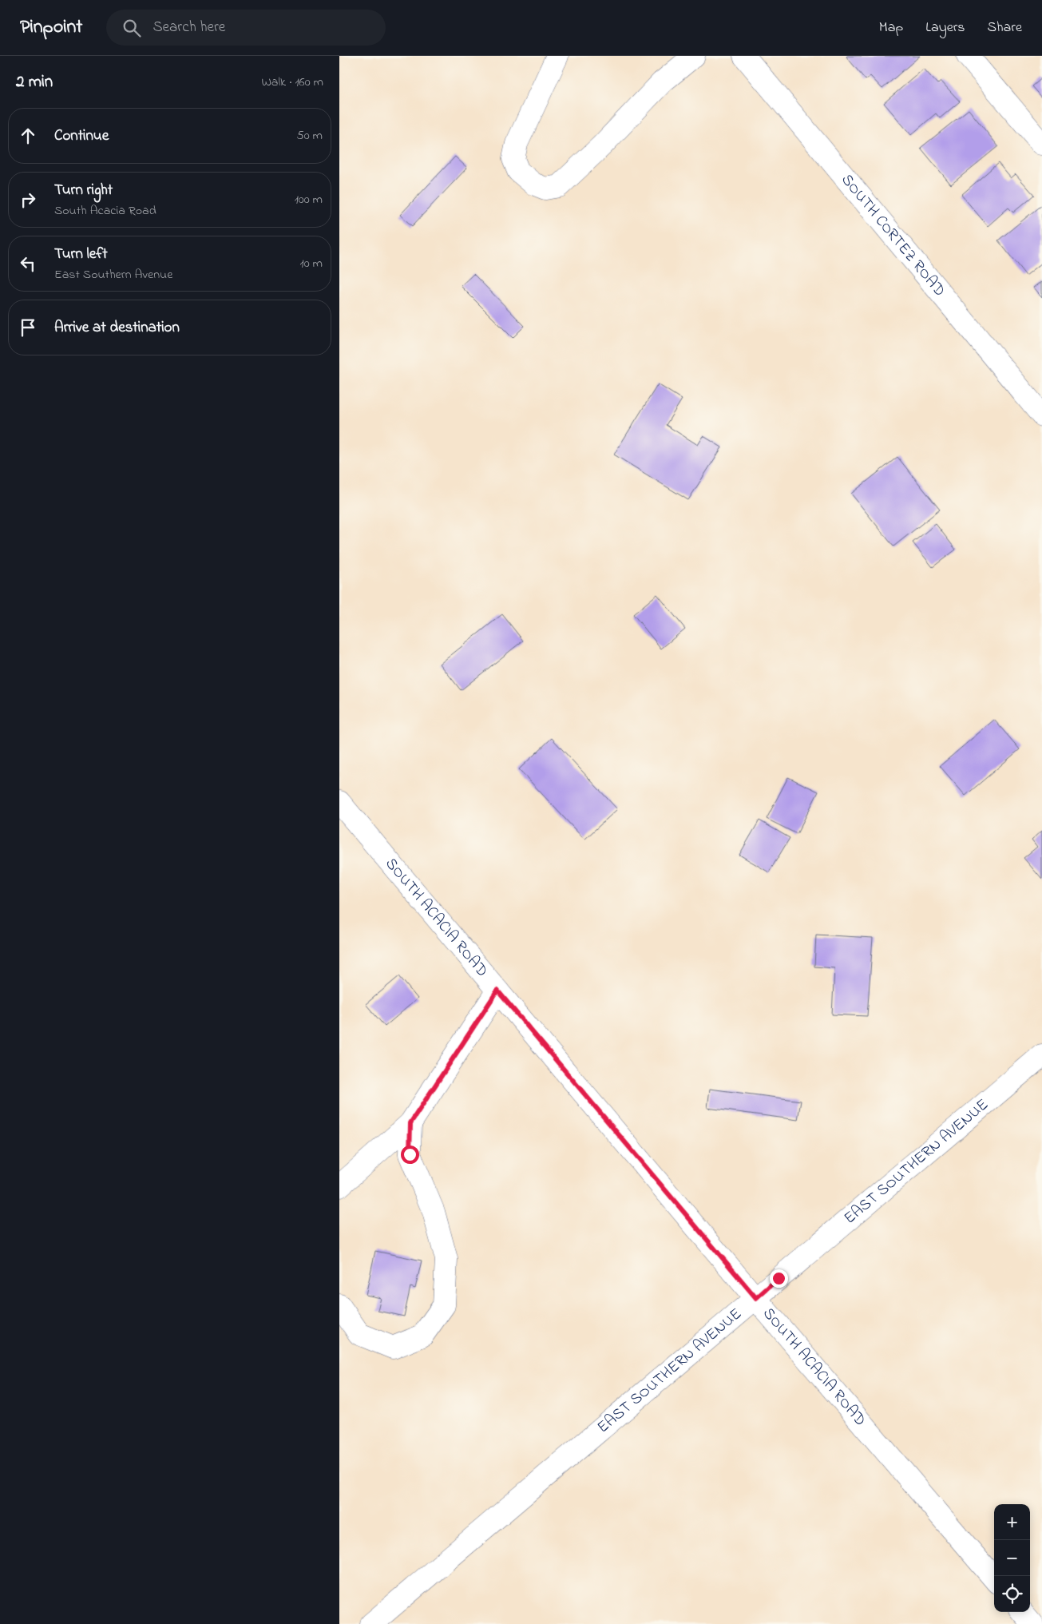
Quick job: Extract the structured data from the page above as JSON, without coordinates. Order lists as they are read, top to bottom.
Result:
{
  "streets": {
    "street": ["SOUTH CORTEZ ROAD", "SOUTH ACACIA ROAD", "EAST SOUTHERN AVENUE"]
  },
  "crossings": [
    ["SOUTH ACACIA ROAD", "EAST SOUTHERN AVENUE"]
  ],
  "page": {
    "header": "Pinpoint",
    "search": "Search here",
    "nav": ["Map", "Layers", "Share"],
    "heading": ["2 min", "Walk · 160 m"],
    "list": [
      ["Continue", "50 m"],
      ["Turn right", "South Acacia Road", "100 m"],
      ["Turn left", "East Southern Avenue", "10 m"],
      "Arrive at destination"
    ],
    "map_buttons": ["+", "−"]
  }
}
